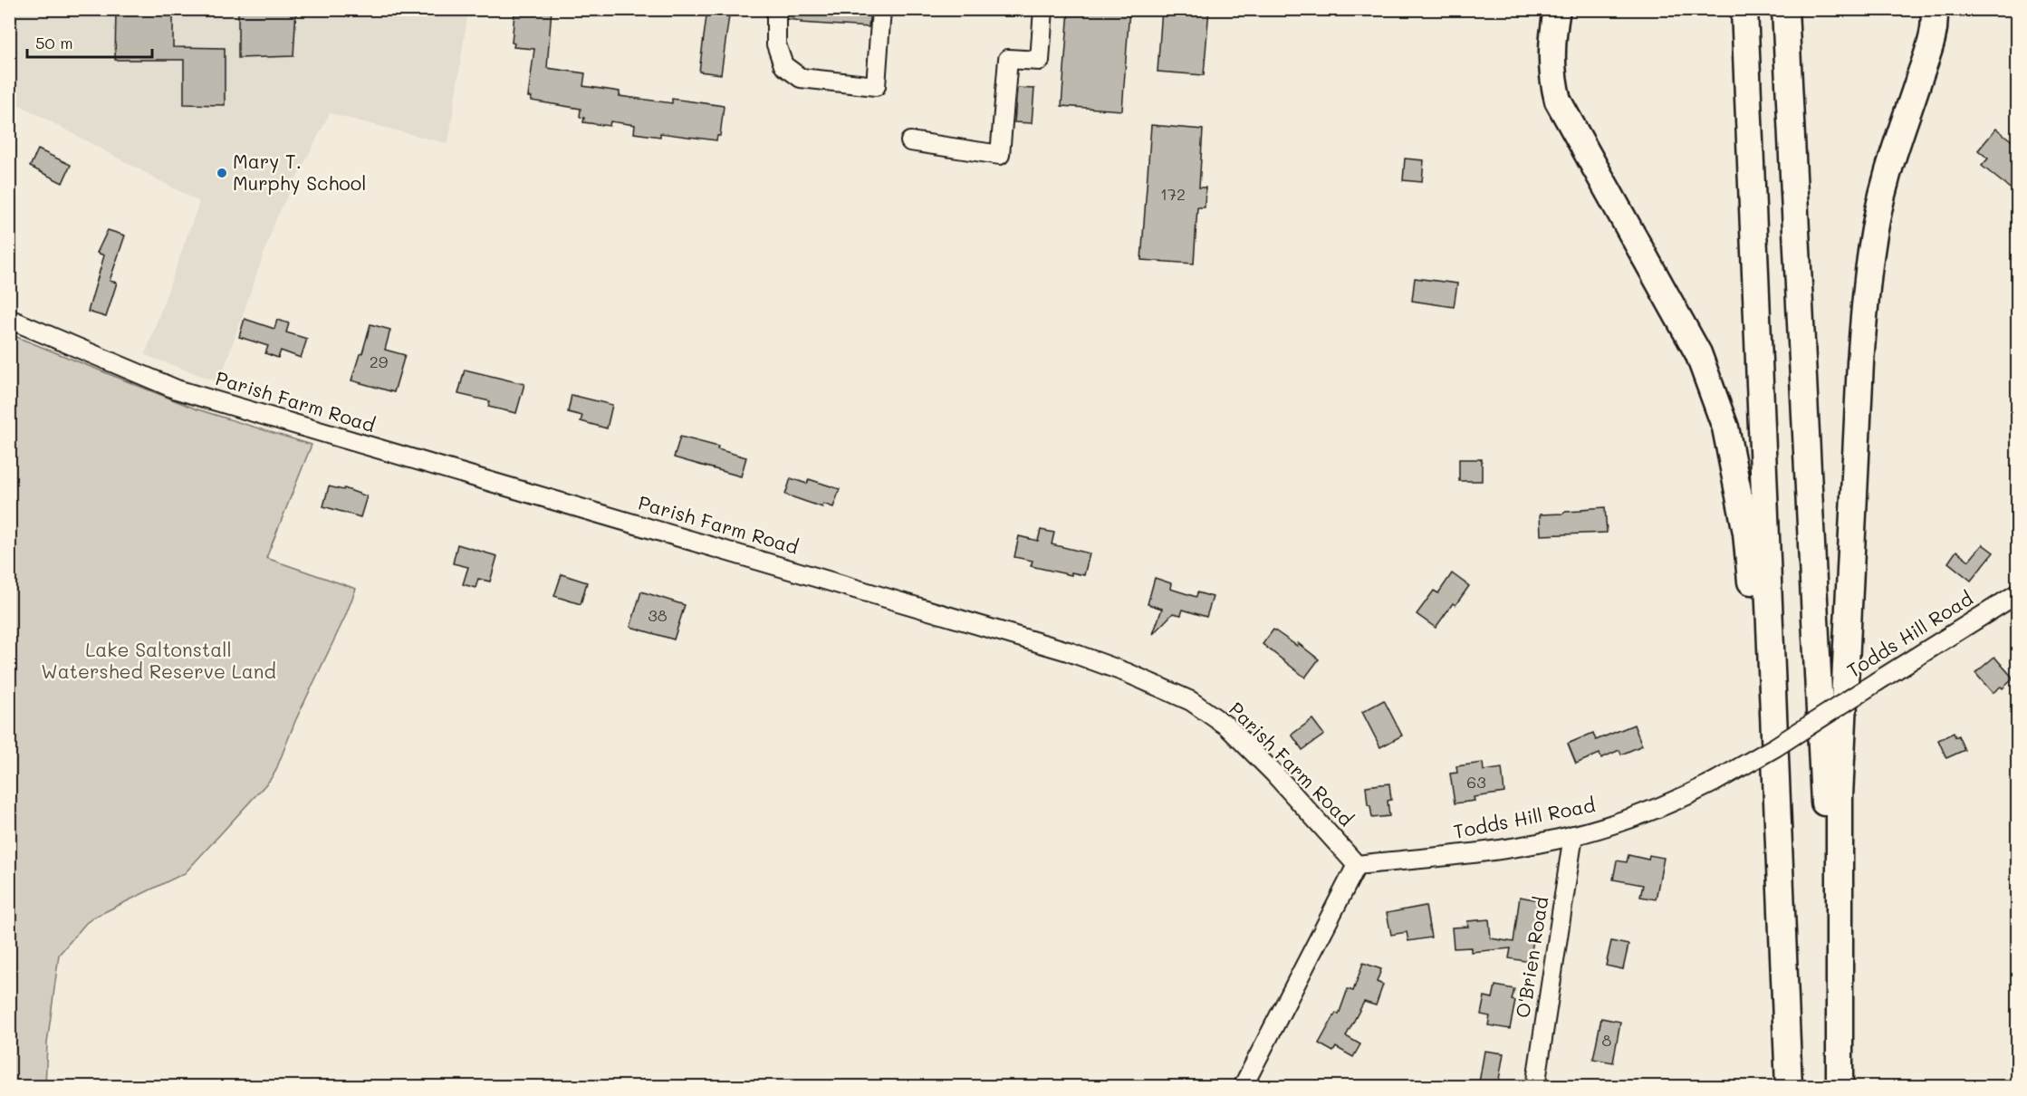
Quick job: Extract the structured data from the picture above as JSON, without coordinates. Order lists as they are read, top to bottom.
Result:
{
  "streets": {
    "street": ["Parish Farm Road", "Todds Hill Road", "O'Brien Road"]
  },
  "crossings": [
    ["Parish Farm Road", "Todds Hill Road"],
    ["Todds Hill Road", "O'Brien Road"]
  ],
  "parks": ["Lake Saltonstall Watershed Reserve Land"],
  "places": ["Mary T. Murphy School"],
  "house_numbers": [
    "172",
    "29",
    "38",
    "63",
    "8"
  ],
  "scale_bar": "50 m"
}
